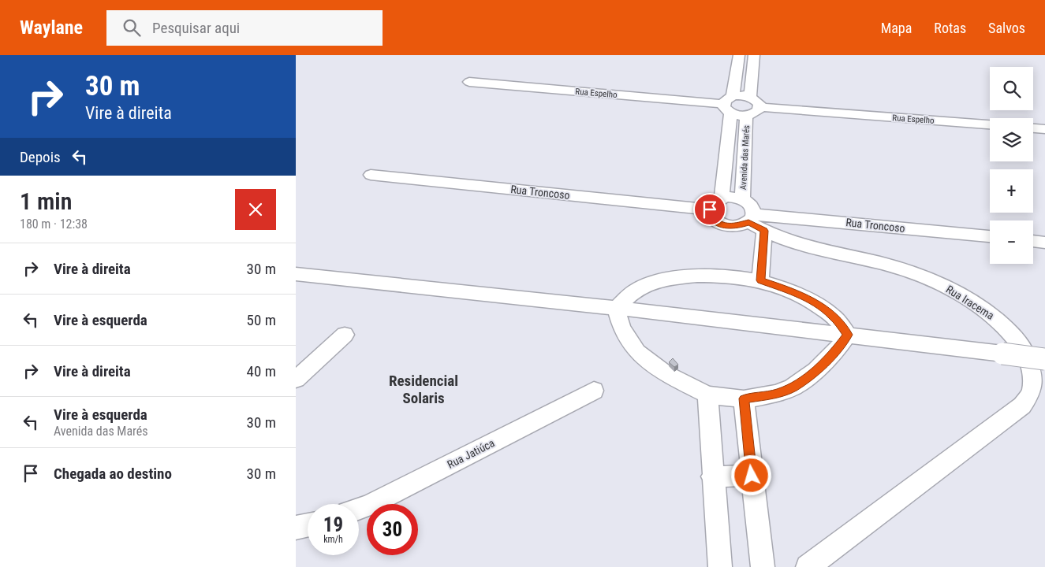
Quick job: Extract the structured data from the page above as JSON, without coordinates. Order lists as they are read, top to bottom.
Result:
{
  "streets": {
    "street": [
      "Rua Espelho",
      "Avenida das Marés",
      "Rua Troncoso",
      "Rua Iracema",
      "Rua Jatiúca"
    ]
  },
  "crossings": [
    ["Rua Espelho", "Avenida das Marés"],
    ["Avenida das Marés", "Rua Troncoso"],
    ["Avenida das Marés", "Rua Iracema"],
    ["Rua Troncoso", "Rua Iracema"]
  ],
  "districts": ["Residencial Solaris"],
  "page": {
    "header": "Waylane",
    "search": "Pesquisar aqui",
    "nav": ["Mapa", "Rotas", "Salvos"],
    "turn": ["30 m", "Vire à direita"],
    "map_buttons": ["+", "−"],
    "then": "Depois",
    "heading": ["1 min", "180 m · 12:38"],
    "list": [
      {
        "name": "Vire à direita",
        "value": "30 m"
      },
      {
        "name": "Vire à esquerda",
        "value": "50 m"
      },
      {
        "name": "Vire à direita",
        "value": "40 m"
      },
      {
        "name": "Vire à esquerda",
        "note": "Avenida das Marés",
        "value": "30 m"
      },
      {
        "name": "Chegada ao destino",
        "value": "30 m"
      }
    ],
    "speed": "19 km/h",
    "limit": "30"
  }
}
